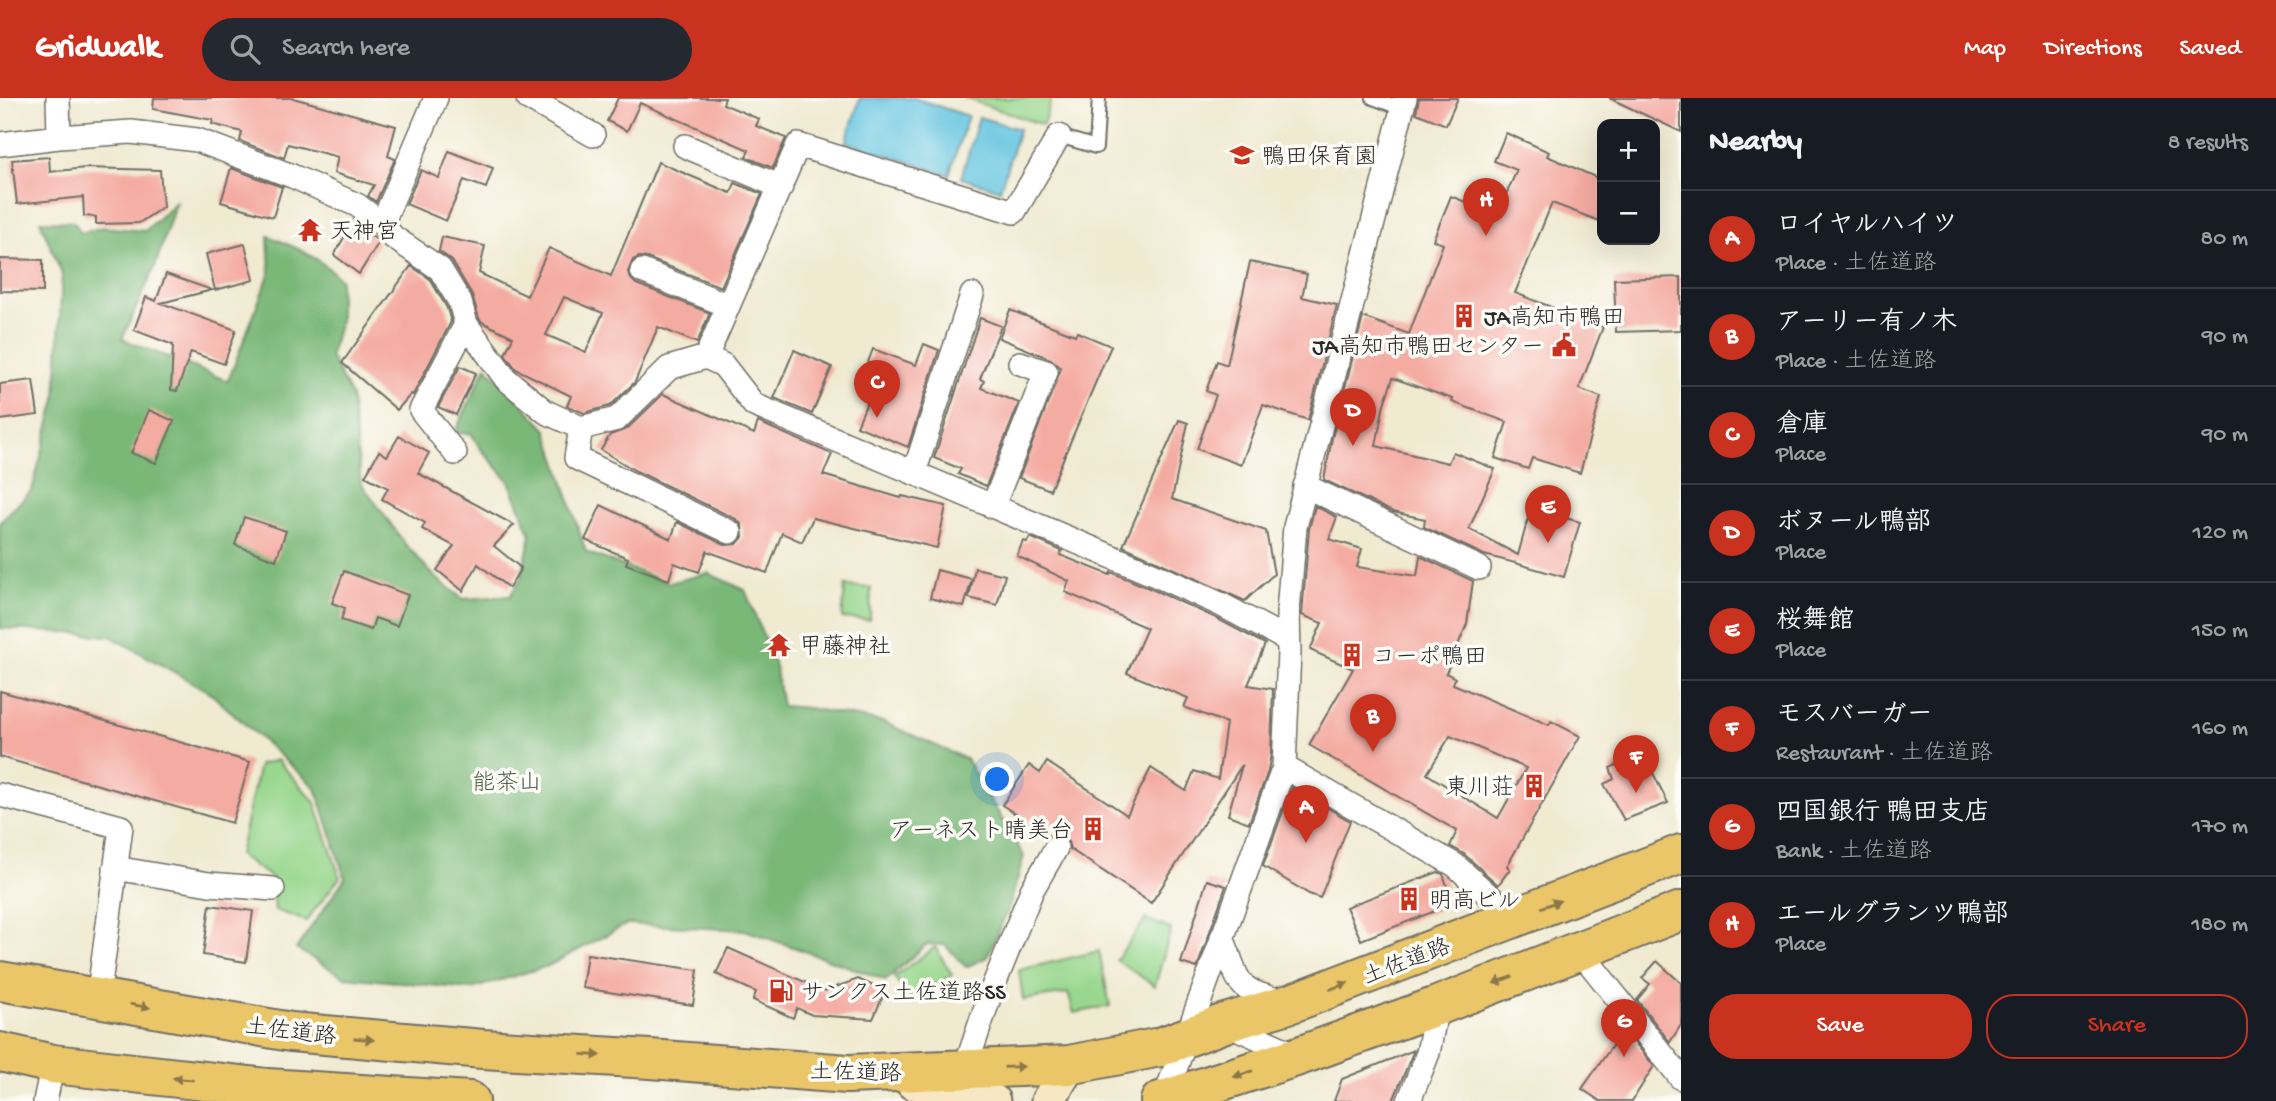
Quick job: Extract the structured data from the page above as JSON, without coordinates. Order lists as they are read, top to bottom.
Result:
{
  "streets": {
    "highway": ["土佐道路"]
  },
  "parks": ["能茶山"],
  "places": {
    "school or university": ["鴨田保育園"],
    "temple": ["天神宮", "甲藤神社"],
    "building": [
      "JA高知市鴨田",
      "コーポ鴨田",
      "東川荘",
      "アーネスト晴美台",
      "明高ビル"
    ],
    "public building": ["JA高知市鴨田センター"],
    "fuel station": ["サンクス土佐道路SS"]
  },
  "page": {
    "header": "Gridwalk",
    "search": "Search here",
    "nav": ["Map", "Directions", "Saved"],
    "heading": ["Nearby", "8 results"],
    "map_buttons": ["+", "−"],
    "pins": [
      "H",
      "C",
      "D",
      "E",
      "B",
      "F",
      "A",
      "G"
    ],
    "list": [
      {
        "mark": "A",
        "name": "ロイヤルハイツ",
        "note": "Place · 土佐道路",
        "value": "80 m"
      },
      {
        "mark": "B",
        "name": "アーリー有ノ木",
        "note": "Place · 土佐道路",
        "value": "90 m"
      },
      {
        "mark": "C",
        "name": "倉庫",
        "note": "Place",
        "value": "90 m"
      },
      {
        "mark": "D",
        "name": "ボヌール鴨部",
        "note": "Place",
        "value": "120 m"
      },
      {
        "mark": "E",
        "name": "桜舞館",
        "note": "Place",
        "value": "150 m"
      },
      {
        "mark": "F",
        "name": "モスバーガー",
        "note": "Restaurant · 土佐道路",
        "value": "160 m"
      },
      {
        "mark": "G",
        "name": "四国銀行 鴨田支店",
        "note": "Bank · 土佐道路",
        "value": "170 m"
      },
      {
        "mark": "H",
        "name": "エールグランツ鴨部",
        "note": "Place",
        "value": "180 m"
      }
    ],
    "buttons": ["Save", "Share"]
  }
}
